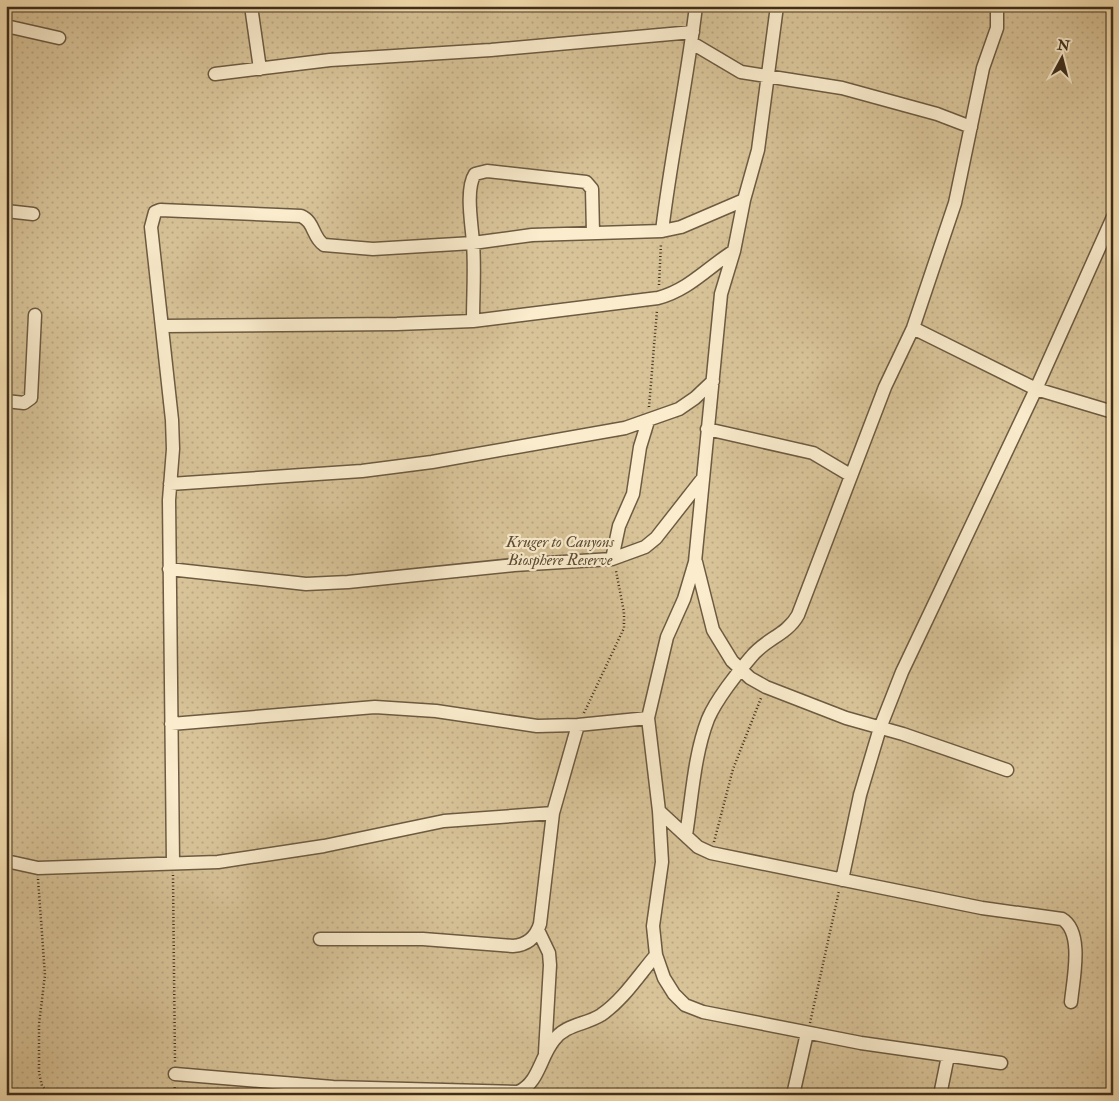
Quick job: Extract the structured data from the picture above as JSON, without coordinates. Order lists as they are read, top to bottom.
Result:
{
  "parks": ["Kruger to Canyons Biosphere Reserve"],
  "north": "top"
}
